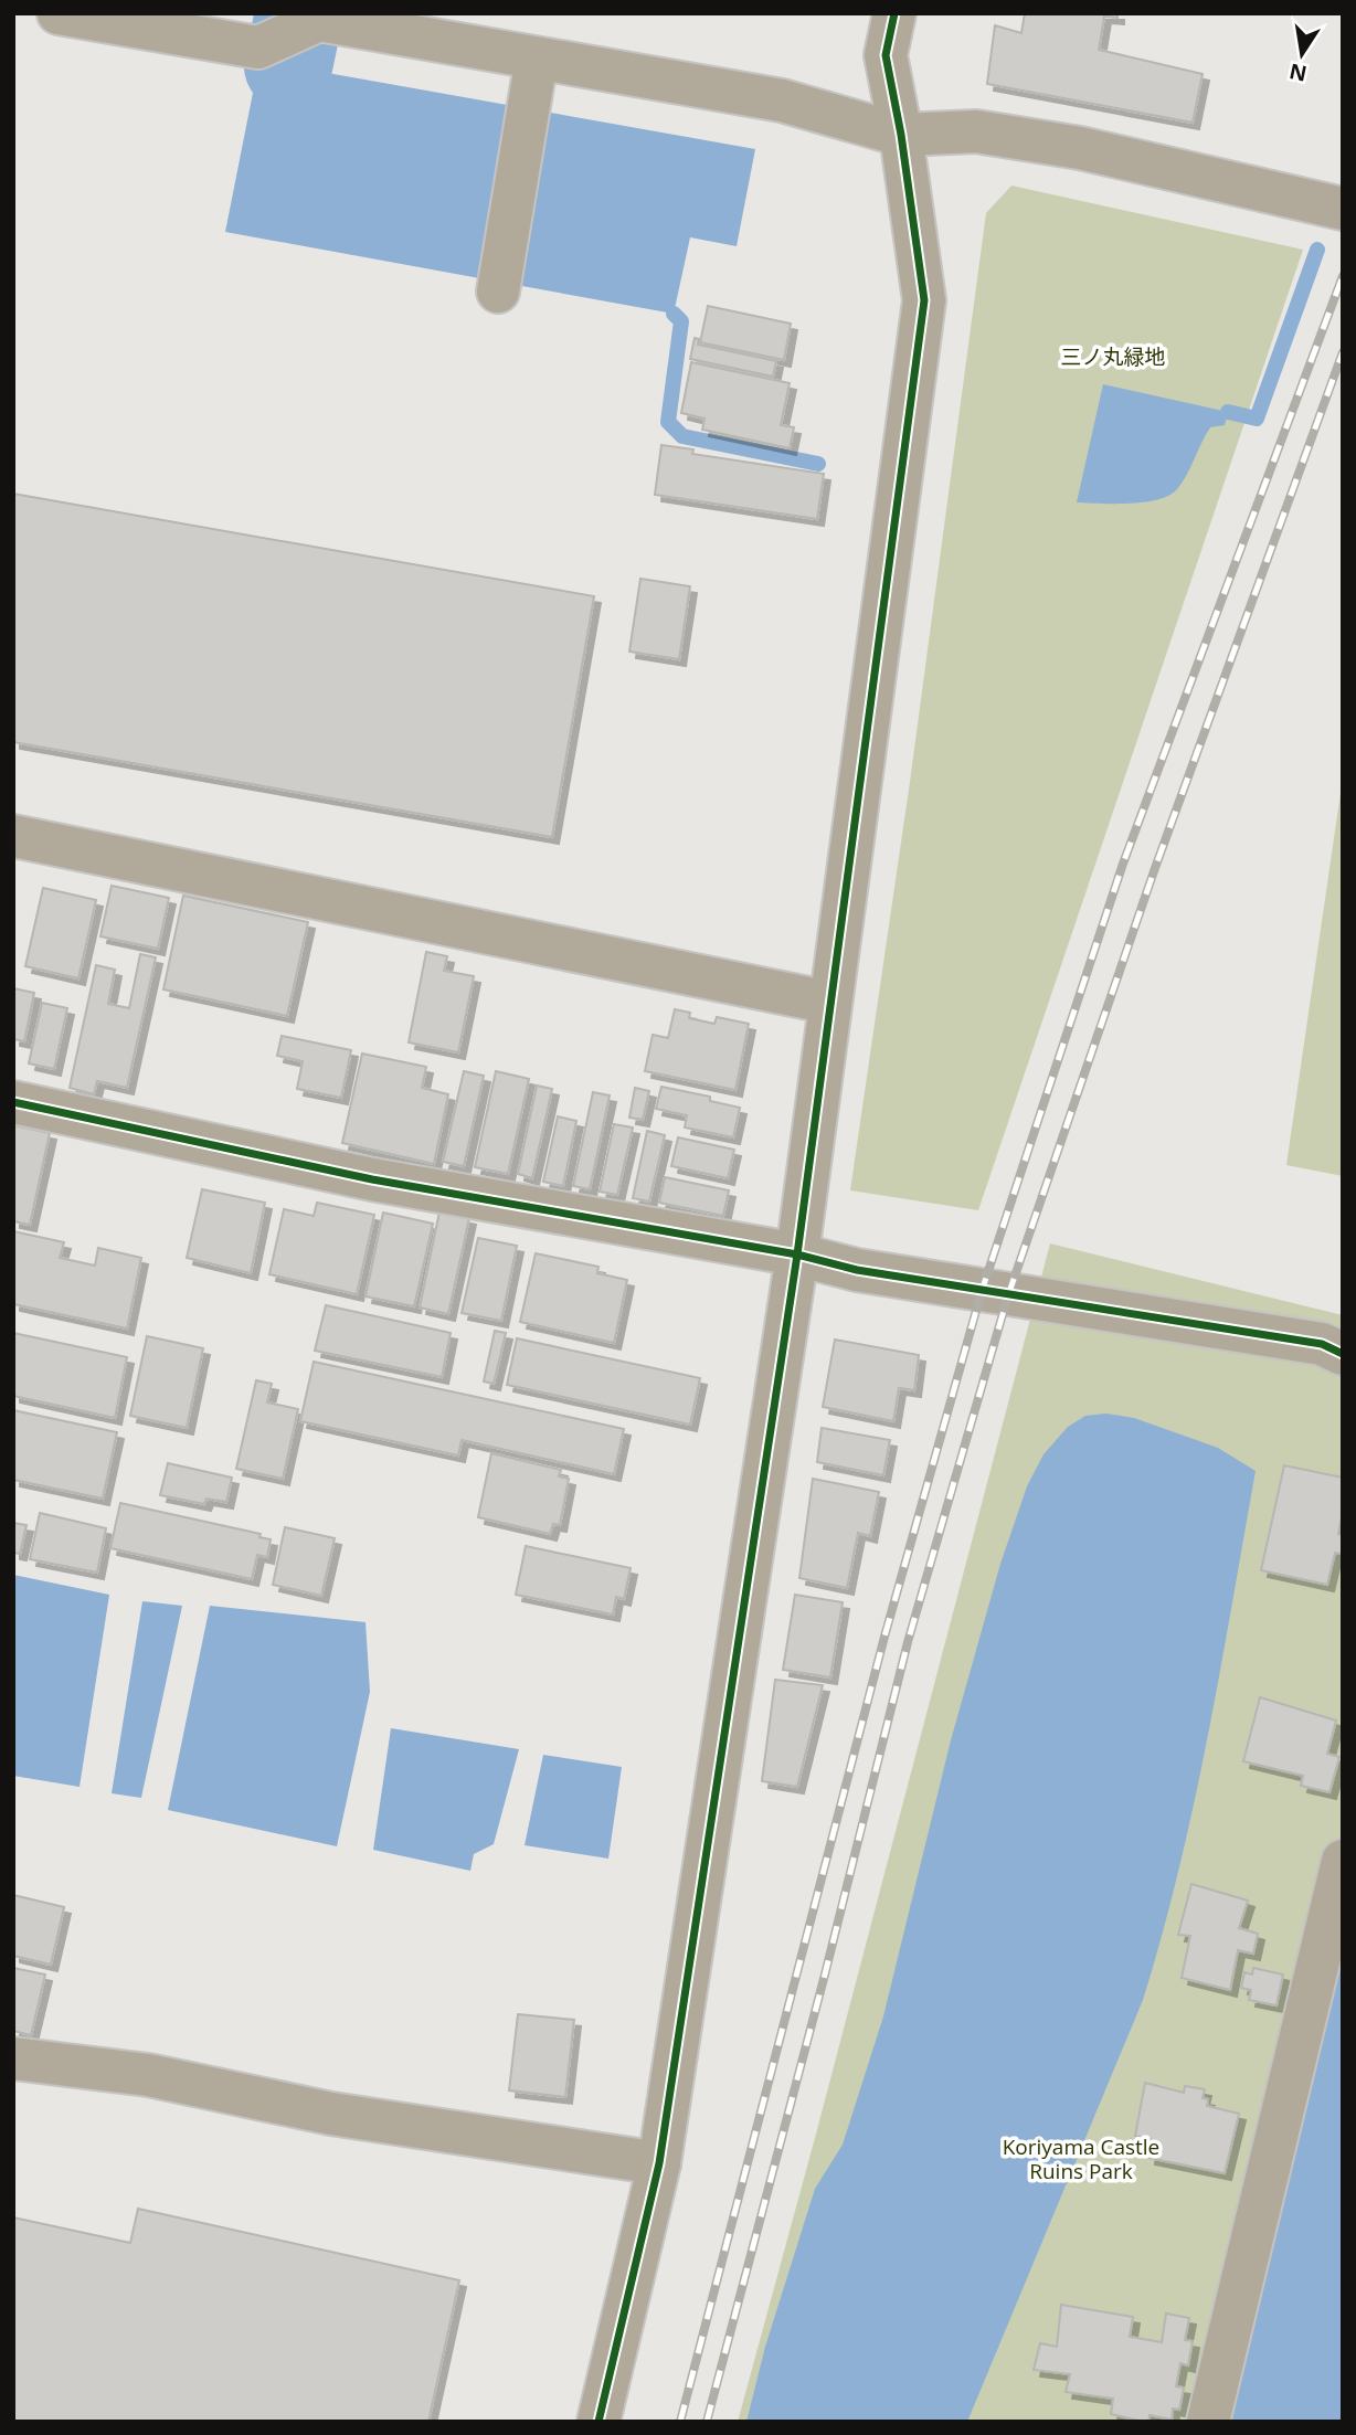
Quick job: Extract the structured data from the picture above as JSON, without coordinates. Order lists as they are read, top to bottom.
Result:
{
  "parks": ["三ノ丸緑地", "Koriyama Castle Ruins Park"],
  "north": "bottom"
}
